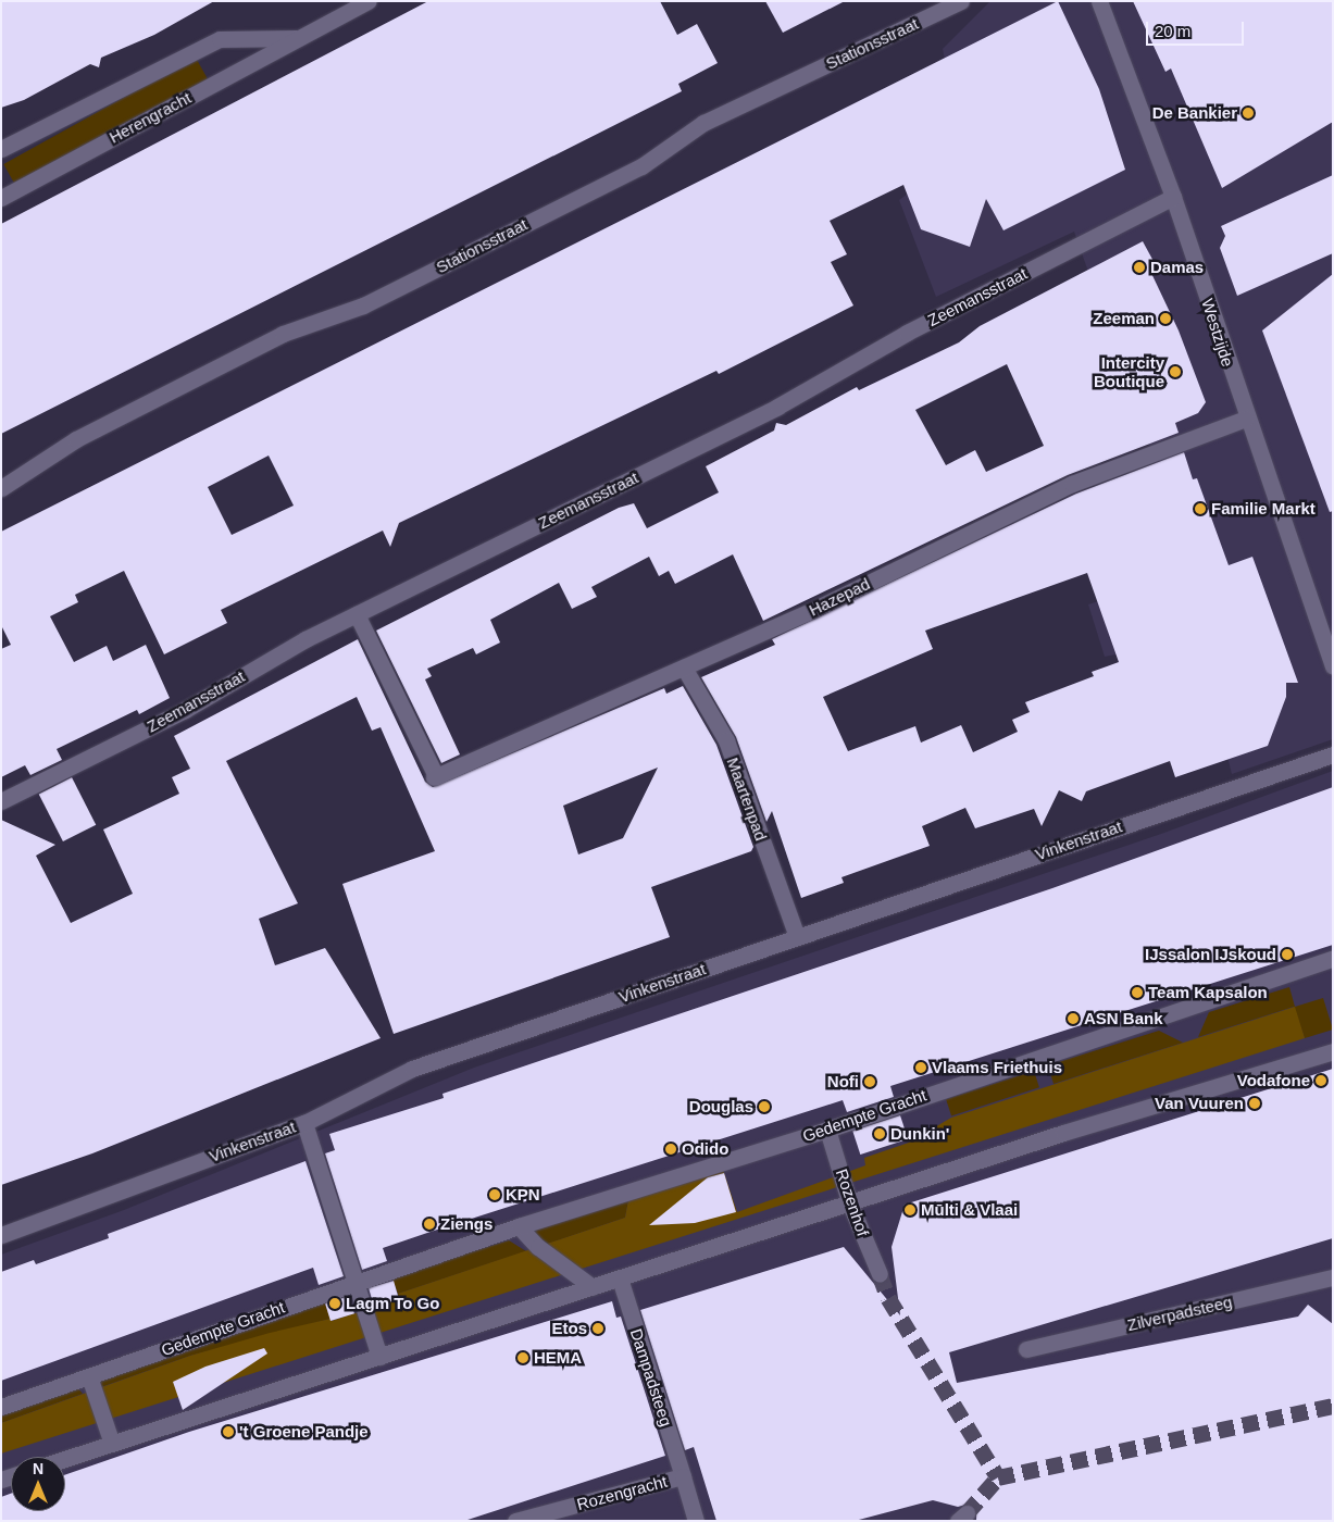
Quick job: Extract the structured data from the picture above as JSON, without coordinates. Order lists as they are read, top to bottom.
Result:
{
  "streets": {
    "street": [
      "Stationsstraat",
      "Herengracht",
      "Zeemansstraat",
      "Westzijde",
      "Hazepad",
      "Maartenpad",
      "Vinkenstraat",
      "Gedempte Gracht",
      "Rozenhof",
      "Zilverpadsteeg",
      "Dampadsteeg",
      "Rozengracht"
    ]
  },
  "crossings": [
    ["Zeemansstraat", "Westzijde"],
    ["Zeemansstraat", "Hazepad"],
    ["Westzijde", "Hazepad"],
    ["Hazepad", "Maartenpad"],
    ["Maartenpad", "Vinkenstraat"],
    ["Gedempte Gracht", "Rozenhof"],
    ["Dampadsteeg", "Rozengracht"]
  ],
  "places": [
    "De Bankier",
    "Damas",
    "Zeeman",
    "Intercity Boutique",
    "Familie Markt",
    "IJssalon IJskoud",
    "Team Kapsalon",
    "ASN Bank",
    "Vlaams Friethuis",
    "Vodafone",
    "Nofi",
    "Van Vuuren",
    "Douglas",
    "Dunkin'",
    "Odido",
    "KPN",
    "Mūlti & Vlaai",
    "Ziengs",
    "Lagm To Go",
    "Etos",
    "HEMA",
    "'t Groene Pandje"
  ],
  "scale_bar": "20 m",
  "north": "top"
}
